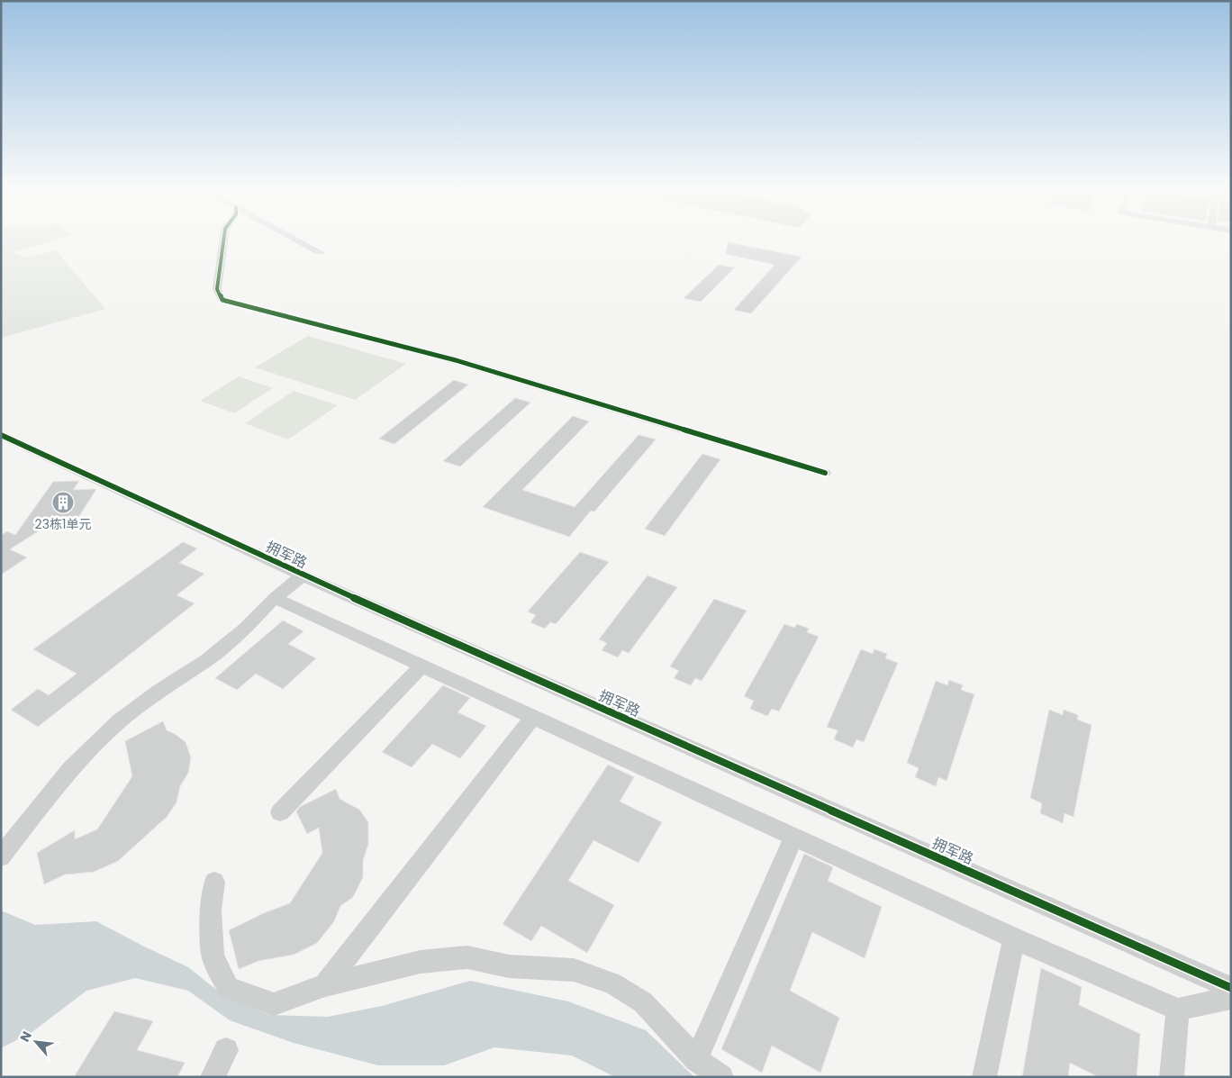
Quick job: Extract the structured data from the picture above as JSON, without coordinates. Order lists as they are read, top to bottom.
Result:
{
  "streets": {
    "street": ["拥军路"]
  },
  "places": {
    "building": ["23栋1单元"]
  },
  "north": "top left"
}
